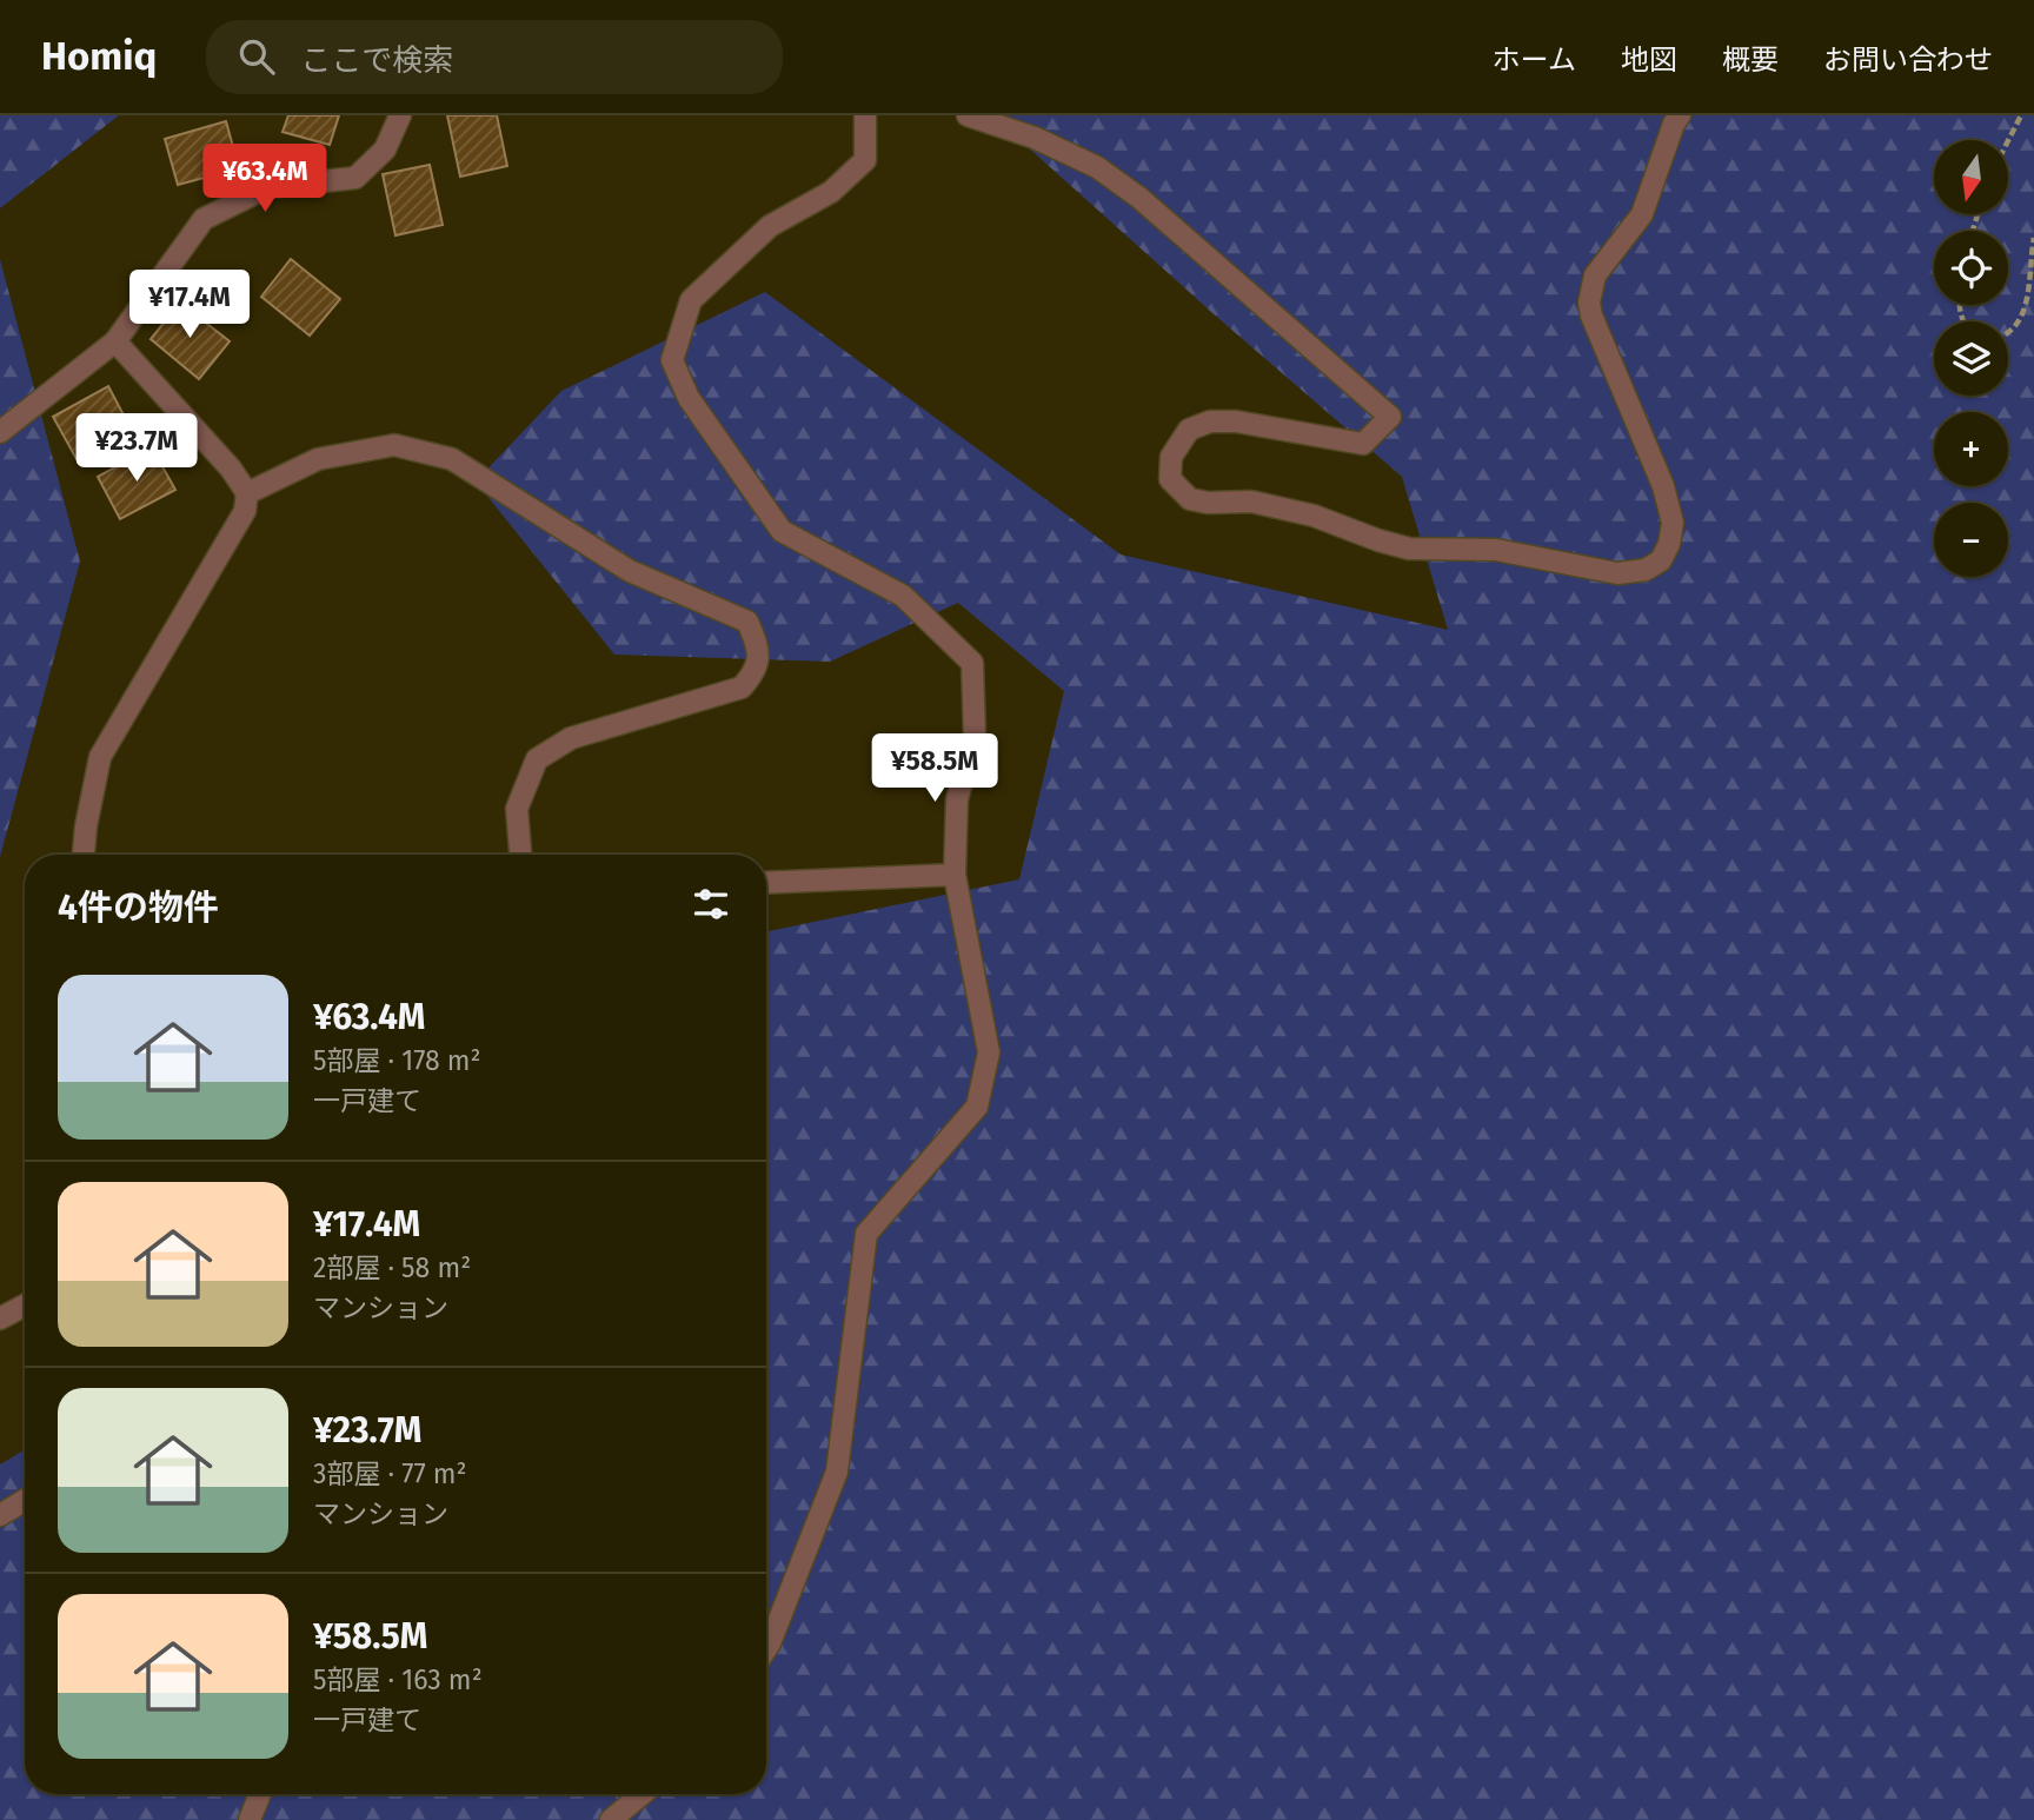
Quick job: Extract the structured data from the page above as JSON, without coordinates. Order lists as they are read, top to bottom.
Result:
{
  "north": "bottom",
  "page": {
    "header": "Homiq",
    "search": "ここで検索",
    "nav": [
      "ホーム",
      "地図",
      "概要",
      "お問い合わせ"
    ],
    "map_buttons": ["+", "−"],
    "price": [
      "¥63.4M",
      "¥17.4M",
      "¥23.7M",
      "¥58.5M"
    ],
    "heading": "4件の物件",
    "list": [
      {
        "name": "¥63.4M",
        "note": "5部屋 · 178 m² · 一戸建て"
      },
      {
        "name": "¥17.4M",
        "note": "2部屋 · 58 m² · マンション"
      },
      {
        "name": "¥23.7M",
        "note": "3部屋 · 77 m² · マンション"
      },
      {
        "name": "¥58.5M",
        "note": "5部屋 · 163 m² · 一戸建て"
      }
    ]
  }
}
